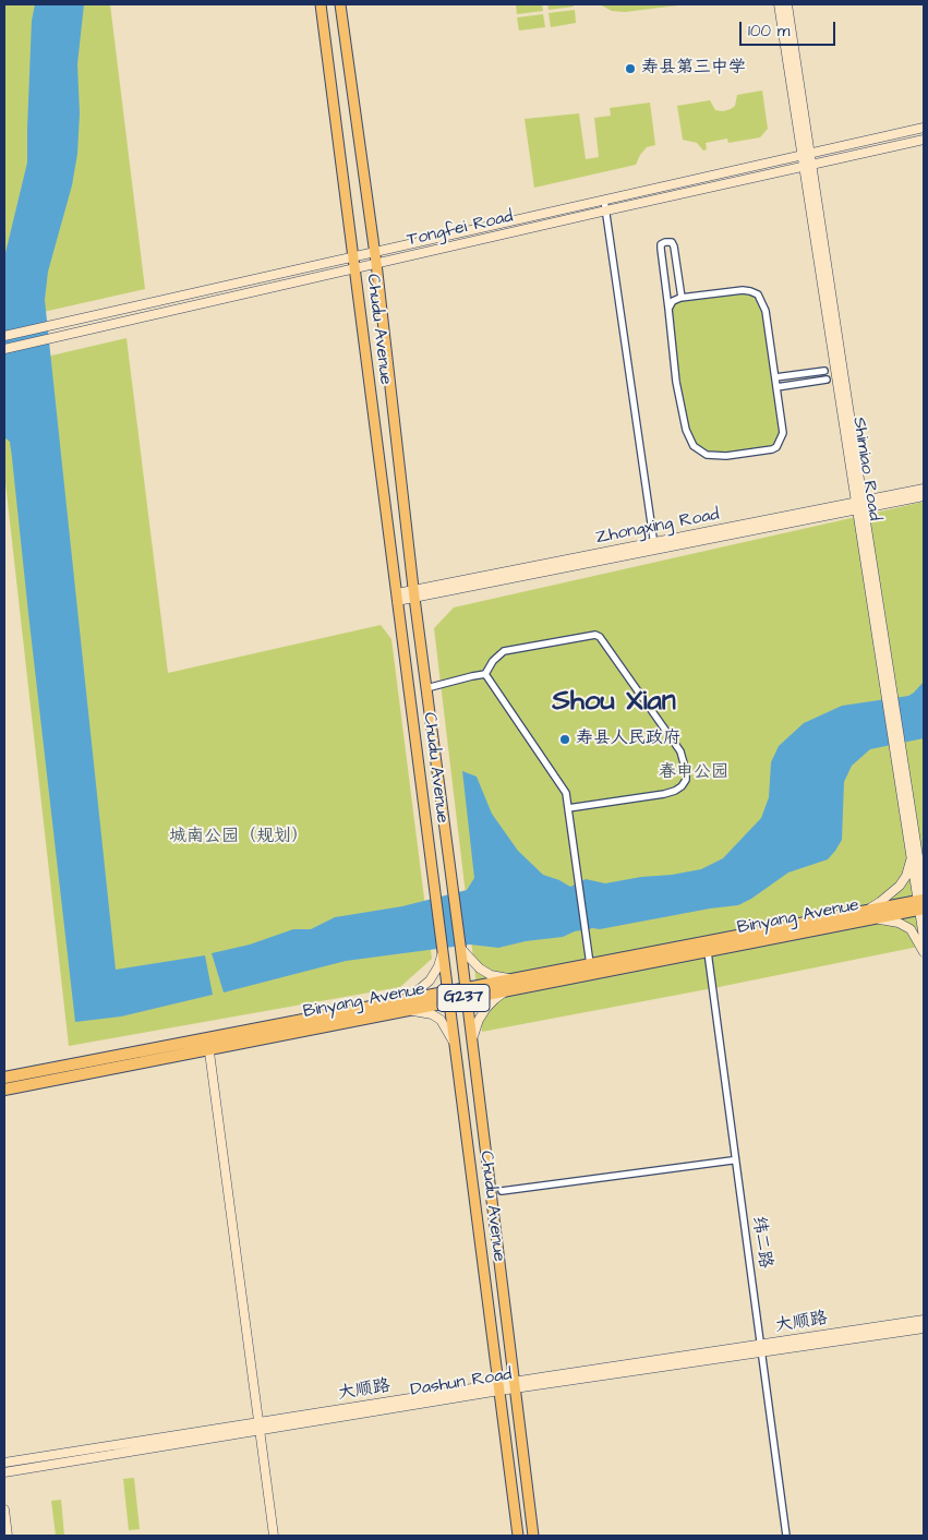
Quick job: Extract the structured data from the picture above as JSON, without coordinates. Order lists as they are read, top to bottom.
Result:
{
  "streets": {
    "highway": ["Binyang Avenue", "G237"],
    "main road": ["Chudu Avenue"],
    "street": [
      "Tongfei Road",
      "Shimiao Road",
      "Zhongxing Road",
      "纬二路",
      "大顺路",
      "Dashun Road"
    ]
  },
  "crossings": [
    ["Tongfei Road", "Chudu Avenue"],
    ["Tongfei Road", "Shimiao Road"],
    ["Chudu Avenue", "Zhongxing Road"],
    ["Chudu Avenue", "Binyang Avenue"],
    ["Chudu Avenue", "Dashun Road"],
    ["Shimiao Road", "Zhongxing Road"],
    ["Shimiao Road", "Binyang Avenue"],
    ["Binyang Avenue", "纬二路"],
    ["纬二路", "大顺路"],
    ["纬二路", "Dashun Road"],
    ["大顺路", "Dashun Road"]
  ],
  "districts": ["Shou Xian"],
  "parks": ["春申公园", "城南公园（规划）"],
  "places": ["寿县第三中学", "寿县人民政府"],
  "scale_bar": "100 m"
}
